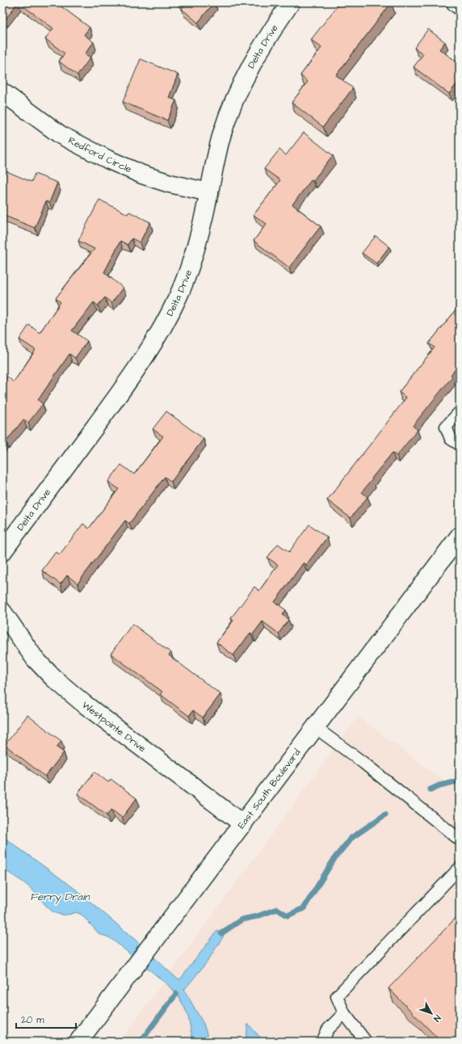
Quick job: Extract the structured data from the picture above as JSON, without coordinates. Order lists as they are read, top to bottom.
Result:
{
  "streets": {
    "street": [
      "Delta Drive",
      "Redford Circle",
      "Westpointe Drive",
      "East South Boulevard"
    ]
  },
  "crossings": [
    ["Delta Drive", "Redford Circle"],
    ["Westpointe Drive", "East South Boulevard"]
  ],
  "water": ["Ferry Drain"],
  "scale_bar": "20 m",
  "north": "bottom right"
}
